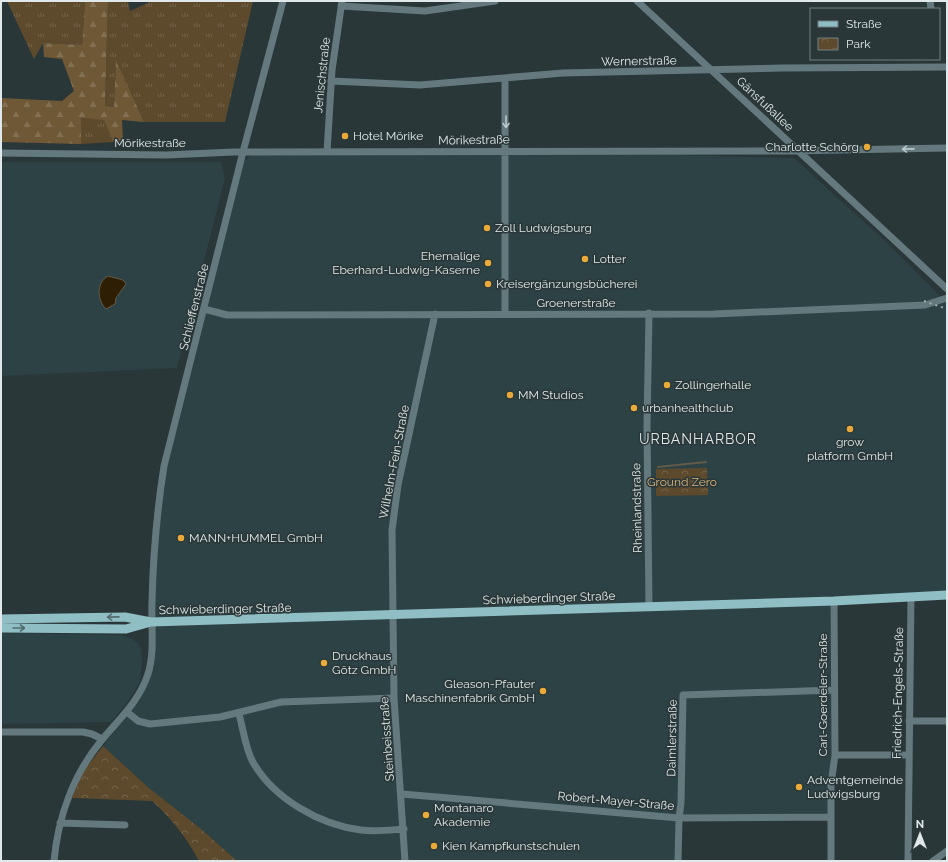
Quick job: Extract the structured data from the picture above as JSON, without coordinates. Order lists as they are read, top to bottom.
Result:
{
  "streets": {
    "main road": ["Schwieberdinger Straße"],
    "street": [
      "Wernerstraße",
      "Jenischstraße",
      "Gänsfußallee",
      "Mörikestraße",
      "Groenerstraße",
      "Schlieffenstraße",
      "Wilhelm-Fein-Straße",
      "Rheinlandstraße",
      "Friedrich-Engels-Straße",
      "Carl-Goerdeler-Straße",
      "Daimlerstraße",
      "Steinbeisstraße",
      "Robert-Mayer-Straße"
    ]
  },
  "crossings": [
    ["Wernerstraße", "Jenischstraße"],
    ["Wernerstraße", "Gänsfußallee"],
    ["Jenischstraße", "Mörikestraße"],
    ["Gänsfußallee", "Mörikestraße"],
    ["Mörikestraße", "Schlieffenstraße"],
    ["Groenerstraße", "Schlieffenstraße"],
    ["Groenerstraße", "Wilhelm-Fein-Straße"],
    ["Groenerstraße", "Rheinlandstraße"],
    ["Schlieffenstraße", "Schwieberdinger Straße"],
    ["Wilhelm-Fein-Straße", "Schwieberdinger Straße"],
    ["Wilhelm-Fein-Straße", "Steinbeisstraße"],
    ["Rheinlandstraße", "Schwieberdinger Straße"],
    ["Schwieberdinger Straße", "Friedrich-Engels-Straße"],
    ["Schwieberdinger Straße", "Carl-Goerdeler-Straße"],
    ["Schwieberdinger Straße", "Steinbeisstraße"],
    ["Carl-Goerdeler-Straße", "Daimlerstraße"],
    ["Carl-Goerdeler-Straße", "Robert-Mayer-Straße"],
    ["Daimlerstraße", "Robert-Mayer-Straße"],
    ["Steinbeisstraße", "Robert-Mayer-Straße"]
  ],
  "districts": ["URBANHARBOR"],
  "parks": ["Ground Zero"],
  "places": [
    "Hotel Mörike",
    "Charlotte Schörg",
    "Zoll Ludwigsburg",
    "Lotter",
    "Ehemalige Eberhard-Ludwig-Kaserne",
    "Kreisergänzungsbücherei",
    "Zollingerhalle",
    "MM Studios",
    "urbanhealthclub",
    "grow platform GmbH",
    "MANN+HUMMEL GmbH",
    "Druckhaus Götz GmbH",
    "Gleason-Pfauter Maschinenfabrik GmbH",
    "Adventgemeinde Ludwigsburg",
    "Montanaro Akademie",
    "Kien Kampfkunstschulen"
  ],
  "legend": ["Straße", "Park"],
  "north": "top"
}
